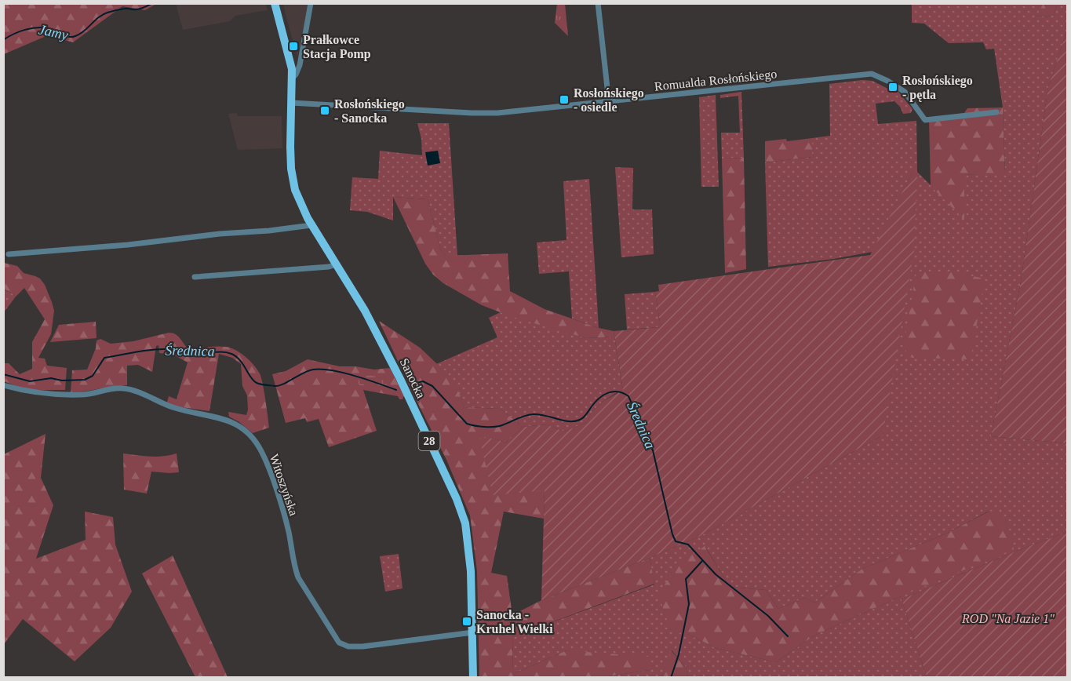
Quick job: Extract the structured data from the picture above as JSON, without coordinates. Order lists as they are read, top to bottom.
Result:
{
  "streets": {
    "main road": ["Sanocka", "28"],
    "street": ["Romualda Rosłońskiego", "Witoszyńska"]
  },
  "crossings": [
    ["Romualda Rosłońskiego", "Sanocka"],
    ["Romualda Rosłońskiego", "28"],
    ["Sanocka", "28"],
    ["Sanocka", "Witoszyńska"]
  ],
  "water": ["Jamy", "Średnica"],
  "parks": ["ROD \"Na Jazie 1\""],
  "places": {
    "transit": [
      "Prałkowce Stacja Pomp",
      "Rosłońskiego - pętla",
      "Rosłońskiego - osiedle",
      "Rosłońskiego - Sanocka",
      "Sanocka - Kruhel Wielki"
    ]
  }
}
